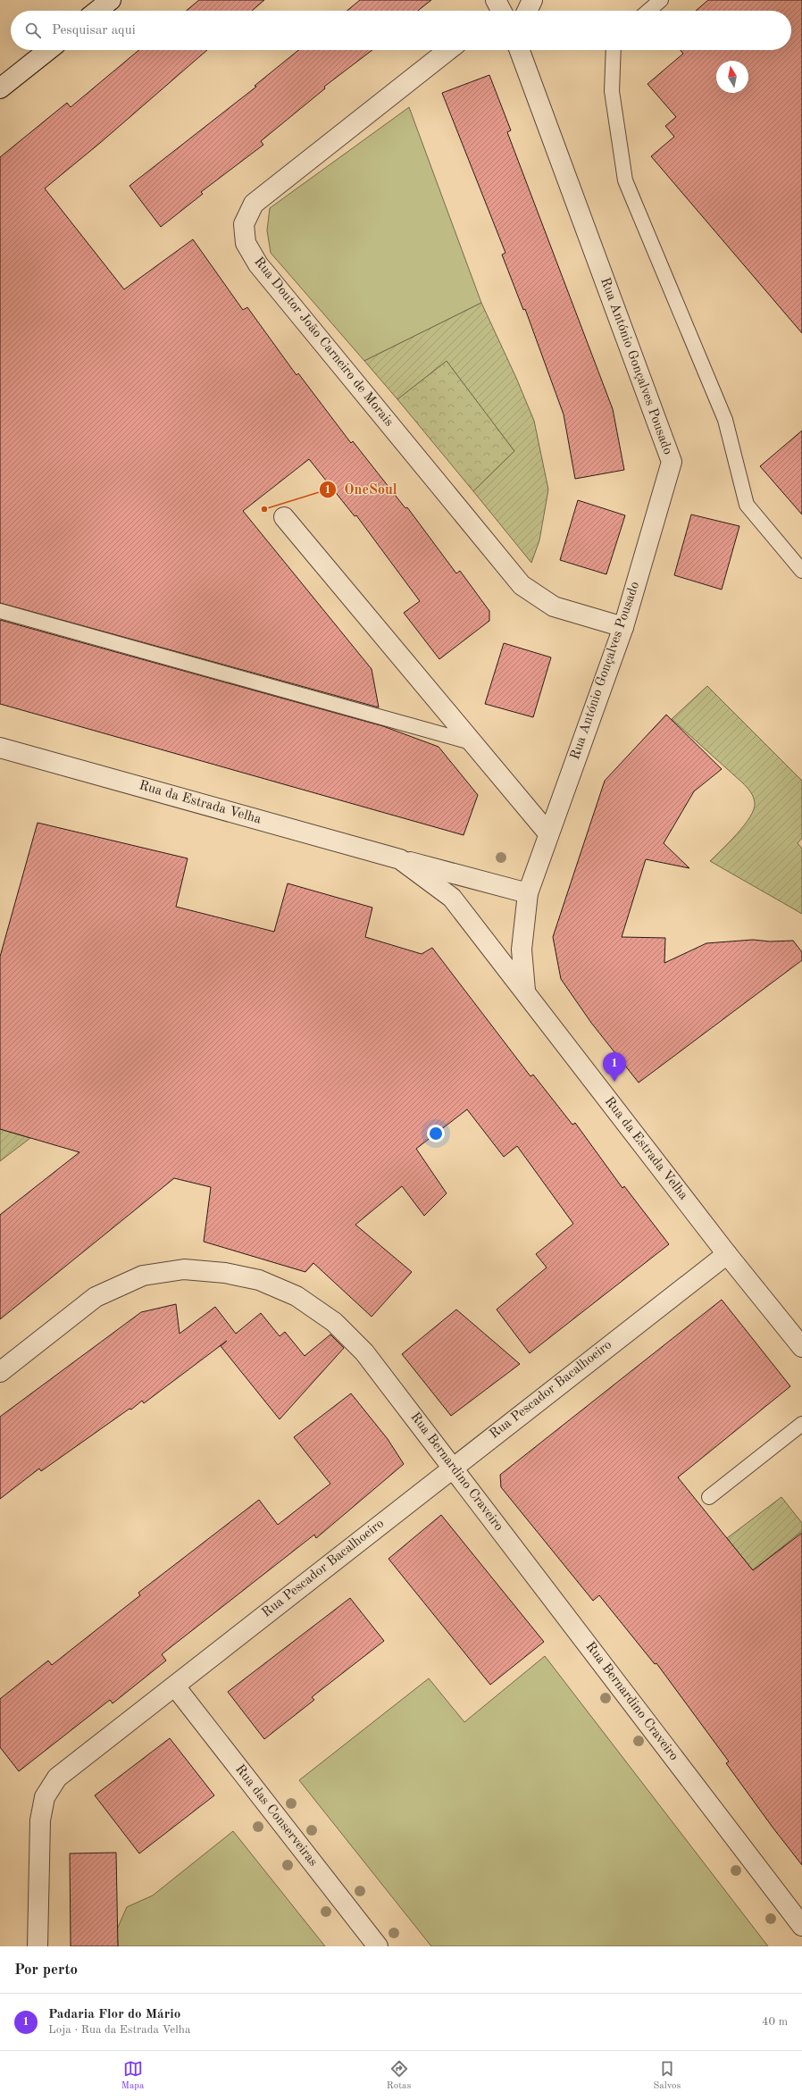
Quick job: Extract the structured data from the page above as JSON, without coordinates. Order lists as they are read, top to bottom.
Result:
{
  "streets": {
    "street": [
      "Rua Doutor João Carneiro de Morais",
      "Rua António Gonçalves Pousado",
      "Rua da Estrada Velha",
      "Rua Pescador Bacalhoeiro",
      "Rua Bernardino Craveiro",
      "Rua das Conserveiras"
    ]
  },
  "crossings": [
    ["Rua Doutor João Carneiro de Morais", "Rua António Gonçalves Pousado"],
    ["Rua António Gonçalves Pousado", "Rua da Estrada Velha"],
    ["Rua da Estrada Velha", "Rua Pescador Bacalhoeiro"],
    ["Rua Pescador Bacalhoeiro", "Rua Bernardino Craveiro"],
    ["Rua Pescador Bacalhoeiro", "Rua das Conserveiras"]
  ],
  "places": ["OneSoul"],
  "north": "top",
  "page": {
    "search": "Pesquisar aqui",
    "pins": "1",
    "heading": "Por perto",
    "list": [
      {
        "mark": "1",
        "name": "Padaria Flor do Mário",
        "note": "Loja · Rua da Estrada Velha",
        "value": "40 m"
      }
    ],
    "nav": ["Mapa", "Rotas", "Salvos"]
  }
}
